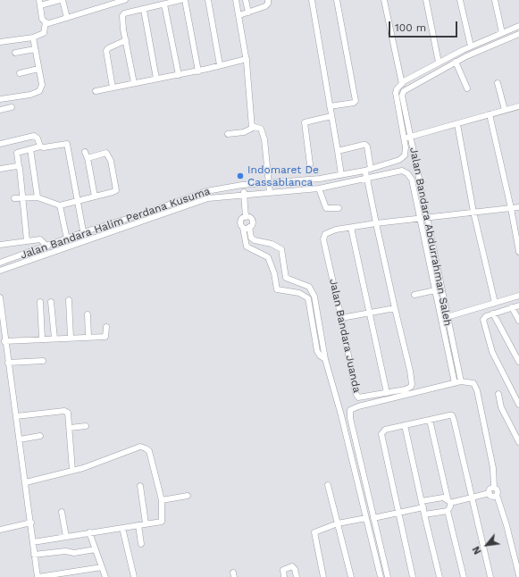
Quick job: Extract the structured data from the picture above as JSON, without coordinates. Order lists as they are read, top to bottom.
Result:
{
  "streets": {
    "street": ["Jalan Bandara Halim Perdana Kusuma", "Jalan Bandara Abdurrahman Saleh", "Jalan Bandara Juanda"]
  },
  "crossings": [
    ["Jalan Bandara Halim Perdana Kusuma", "Jalan Bandara Abdurrahman Saleh"],
    ["Jalan Bandara Halim Perdana Kusuma", "Jalan Bandara Juanda"],
    ["Jalan Bandara Abdurrahman Saleh", "Jalan Bandara Juanda"]
  ],
  "places": ["Indomaret De Cassablanca"],
  "scale_bar": "100 m",
  "north": "bottom left"
}
